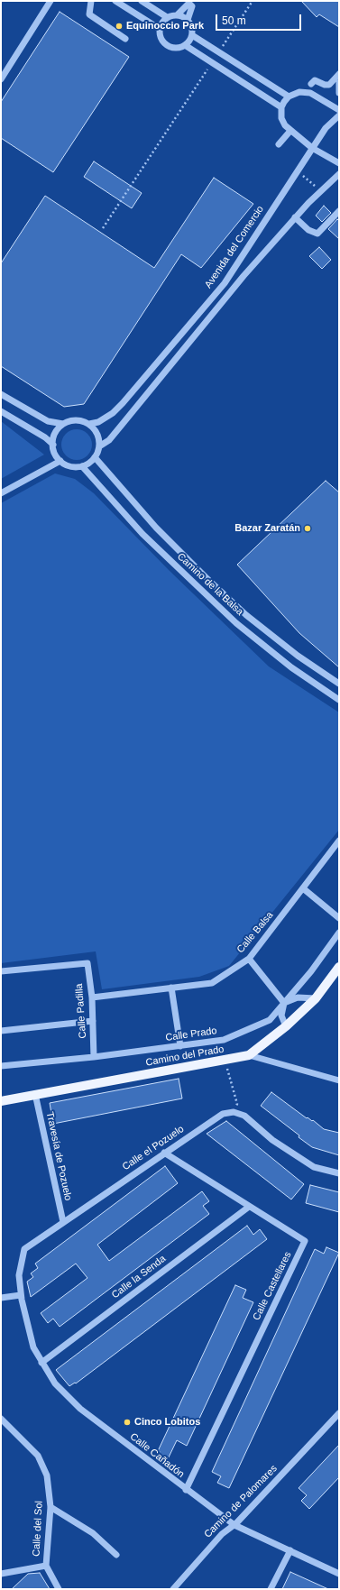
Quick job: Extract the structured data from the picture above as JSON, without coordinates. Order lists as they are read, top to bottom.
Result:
{
  "streets": {
    "main road": ["Camino del Prado"],
    "street": [
      "Avenida del Comercio",
      "Camino de la Balsa",
      "Calle Balsa",
      "Calle Padilla",
      "Calle Prado",
      "Calle el Pozuelo",
      "Travesía de Pozuelo",
      "Calle la Senda",
      "Calle Castellares",
      "Calle Cañadón",
      "Camino de Palomares",
      "Calle del Sol"
    ]
  },
  "crossings": [
    ["Avenida del Comercio", "Camino de la Balsa"],
    ["Calle Balsa", "Calle Padilla"],
    ["Calle Padilla", "Calle Prado"],
    ["Camino del Prado", "Travesía de Pozuelo"],
    ["Calle el Pozuelo", "Travesía de Pozuelo"],
    ["Calle el Pozuelo", "Calle Castellares"],
    ["Calle el Pozuelo", "Calle Cañadón"],
    ["Calle la Senda", "Calle Castellares"],
    ["Calle la Senda", "Calle Cañadón"],
    ["Calle Castellares", "Calle Cañadón"],
    ["Calle Cañadón", "Camino de Palomares"]
  ],
  "places": ["Equinoccio Park", "Bazar Zaratán", "Cinco Lobitos"],
  "scale_bar": "50 m"
}
